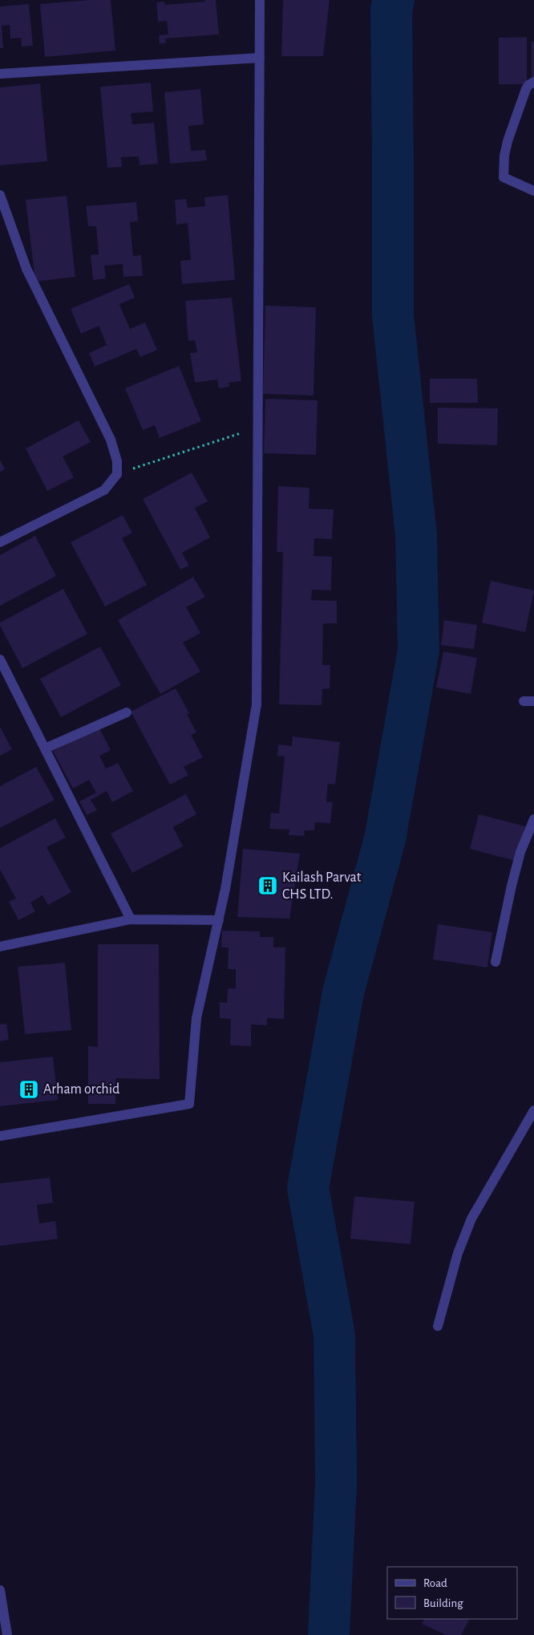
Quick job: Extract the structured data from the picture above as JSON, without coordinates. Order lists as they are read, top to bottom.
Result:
{
  "places": {
    "building": ["Kailash Parvat CHS LTD.", "Arham orchid"]
  },
  "legend": ["Road", "Building"]
}
